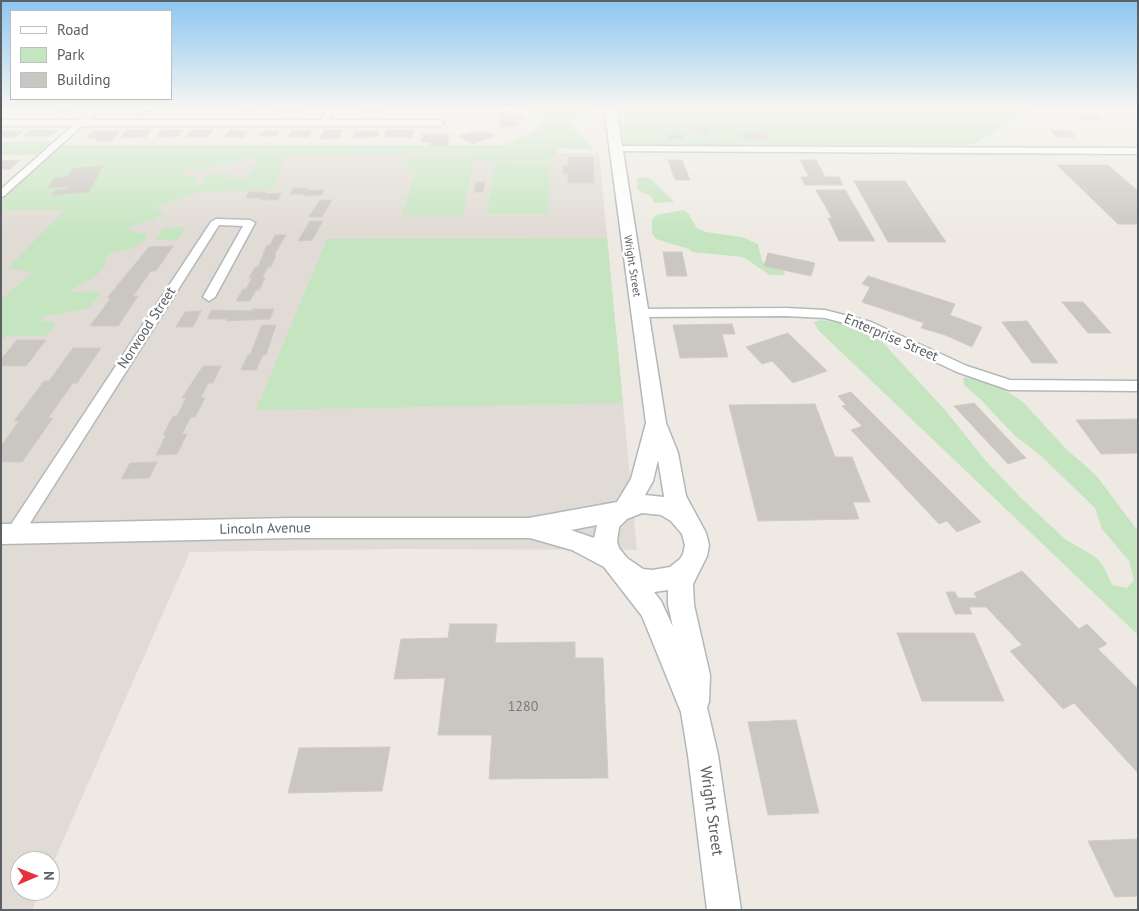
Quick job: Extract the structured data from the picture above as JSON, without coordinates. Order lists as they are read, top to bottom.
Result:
{
  "streets": {
    "main road": ["Wright Street", "Lincoln Avenue"],
    "street": ["Norwood Street", "Enterprise Street"]
  },
  "crossings": [
    ["Wright Street", "Enterprise Street"],
    ["Wright Street", "Lincoln Avenue"],
    ["Norwood Street", "Lincoln Avenue"]
  ],
  "house_numbers": ["1280"],
  "legend": ["Road", "Park", "Building"],
  "north": "right"
}
